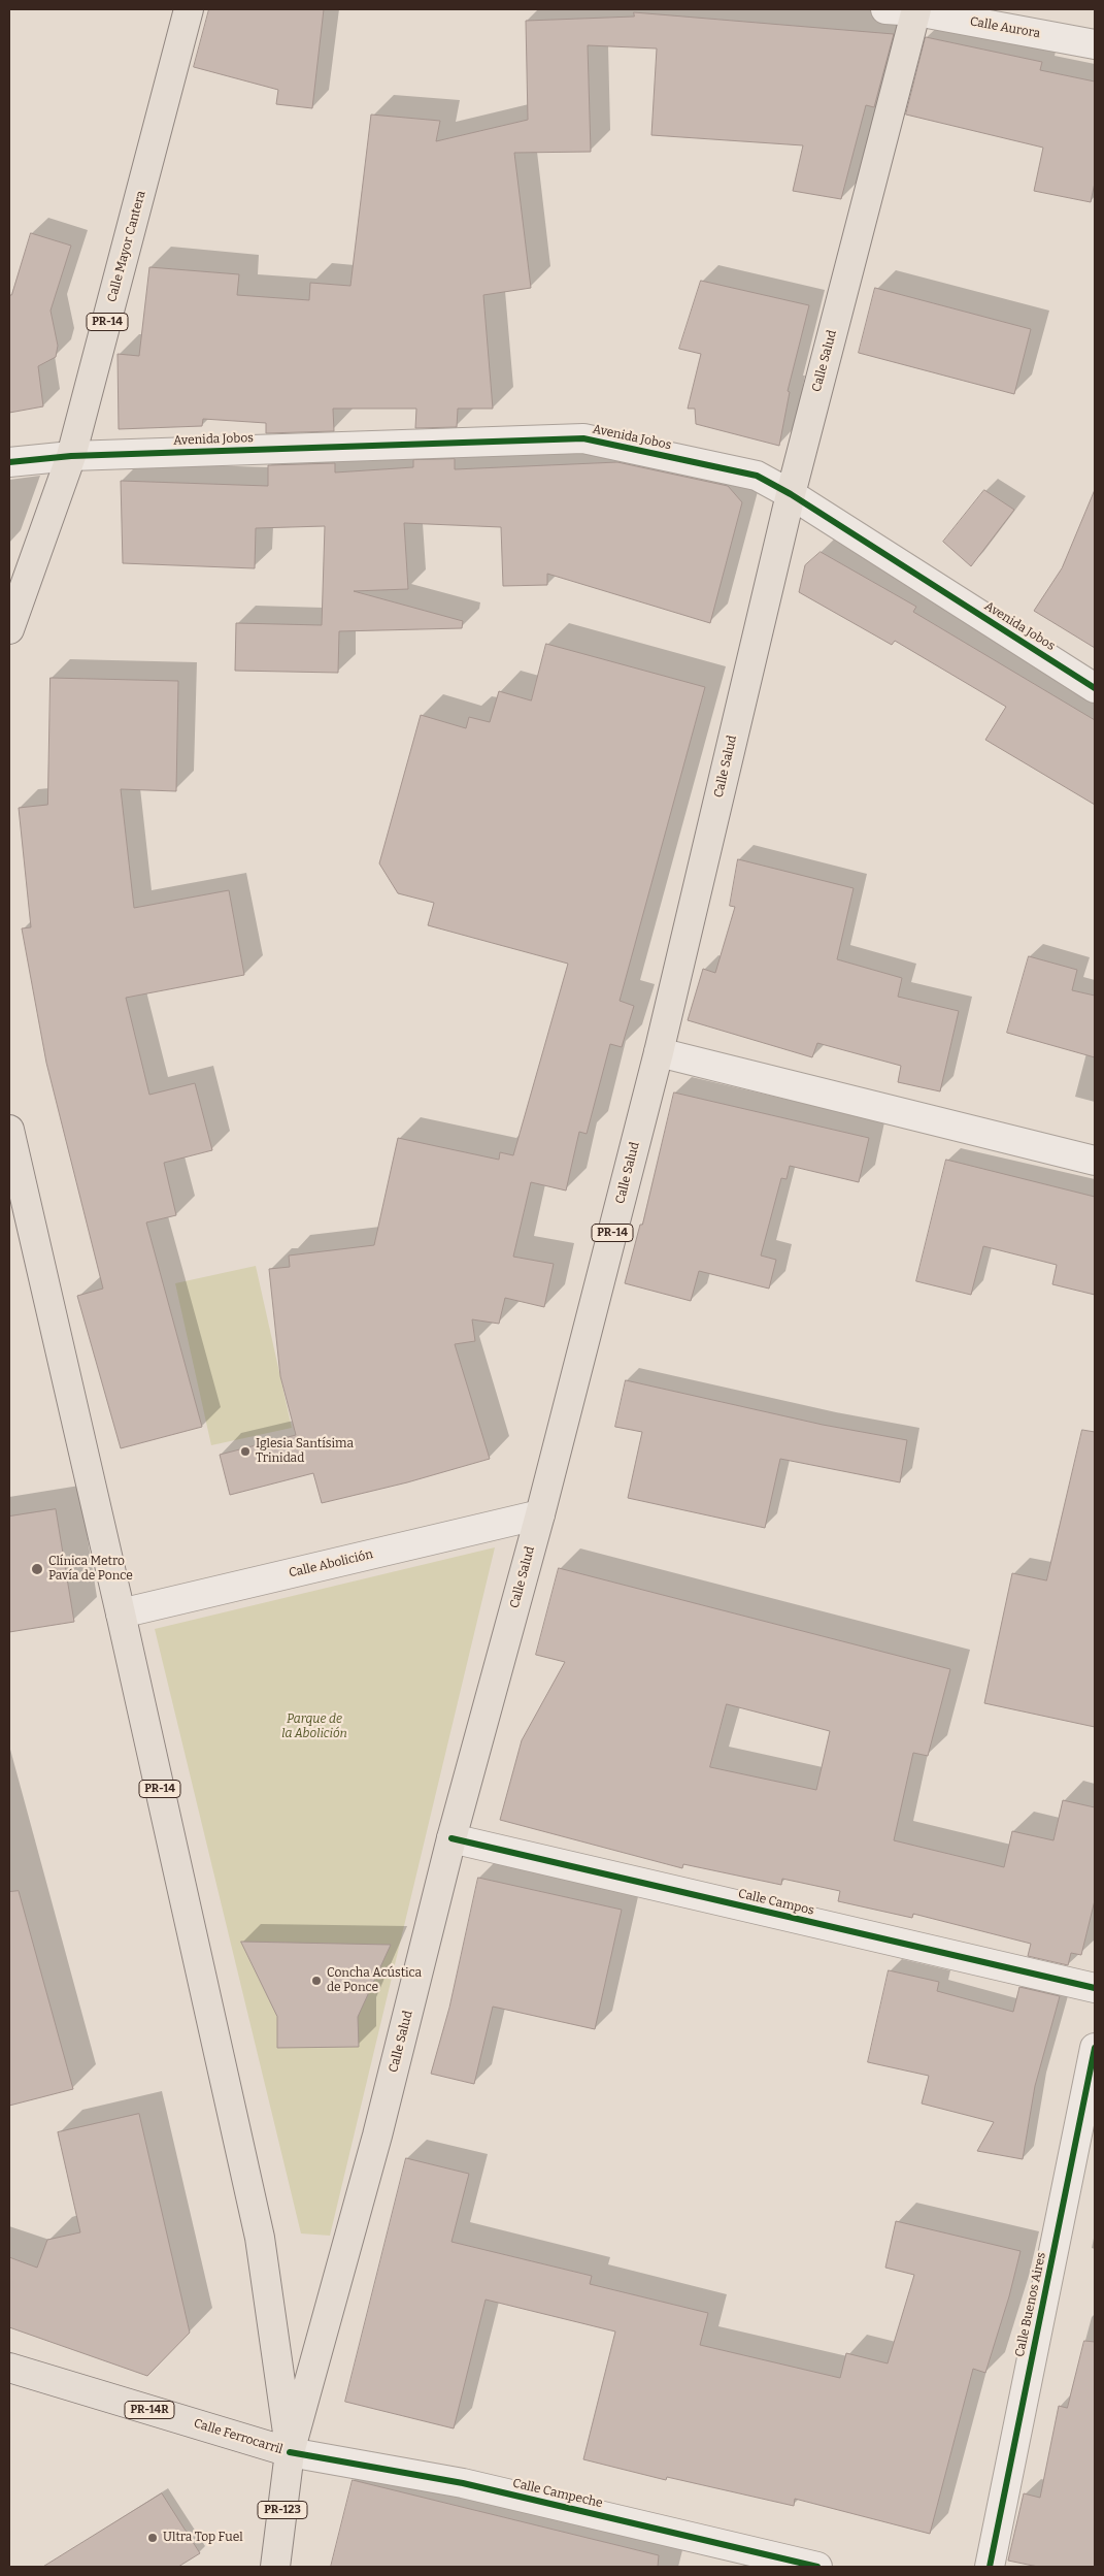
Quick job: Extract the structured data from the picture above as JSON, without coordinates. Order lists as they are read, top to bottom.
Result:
{
  "streets": {
    "main road": [
      "Calle Mayor Cantera",
      "PR-14",
      "Calle Salud",
      "PR-14R",
      "Calle Ferrocarril",
      "PR-123"
    ],
    "street": [
      "Calle Aurora",
      "Avenida Jobos",
      "Calle Abolición",
      "Calle Campos",
      "Calle Buenos Aires",
      "Calle Campeche"
    ]
  },
  "crossings": [
    ["Calle Aurora", "Calle Salud"],
    ["Calle Mayor Cantera", "Avenida Jobos"],
    ["PR-14", "Calle Salud"],
    ["PR-14", "Calle Abolición"],
    ["PR-14", "Calle Ferrocarril"],
    ["PR-14", "Calle Campeche"],
    ["PR-14", "PR-123"],
    ["Calle Salud", "Avenida Jobos"],
    ["Calle Salud", "Calle Abolición"],
    ["Calle Salud", "Calle Campos"],
    ["Calle Salud", "Calle Ferrocarril"],
    ["Calle Salud", "Calle Campeche"],
    ["Calle Salud", "PR-123"],
    ["Calle Ferrocarril", "Calle Campeche"],
    ["Calle Ferrocarril", "PR-123"],
    ["Calle Campeche", "PR-123"]
  ],
  "parks": ["Parque de la Abolición"],
  "places": [
    "Iglesia Santísima Trinidad",
    "Clínica Metro Pavía de Ponce",
    "Concha Acústica de Ponce",
    "Ultra Top Fuel"
  ]
}
